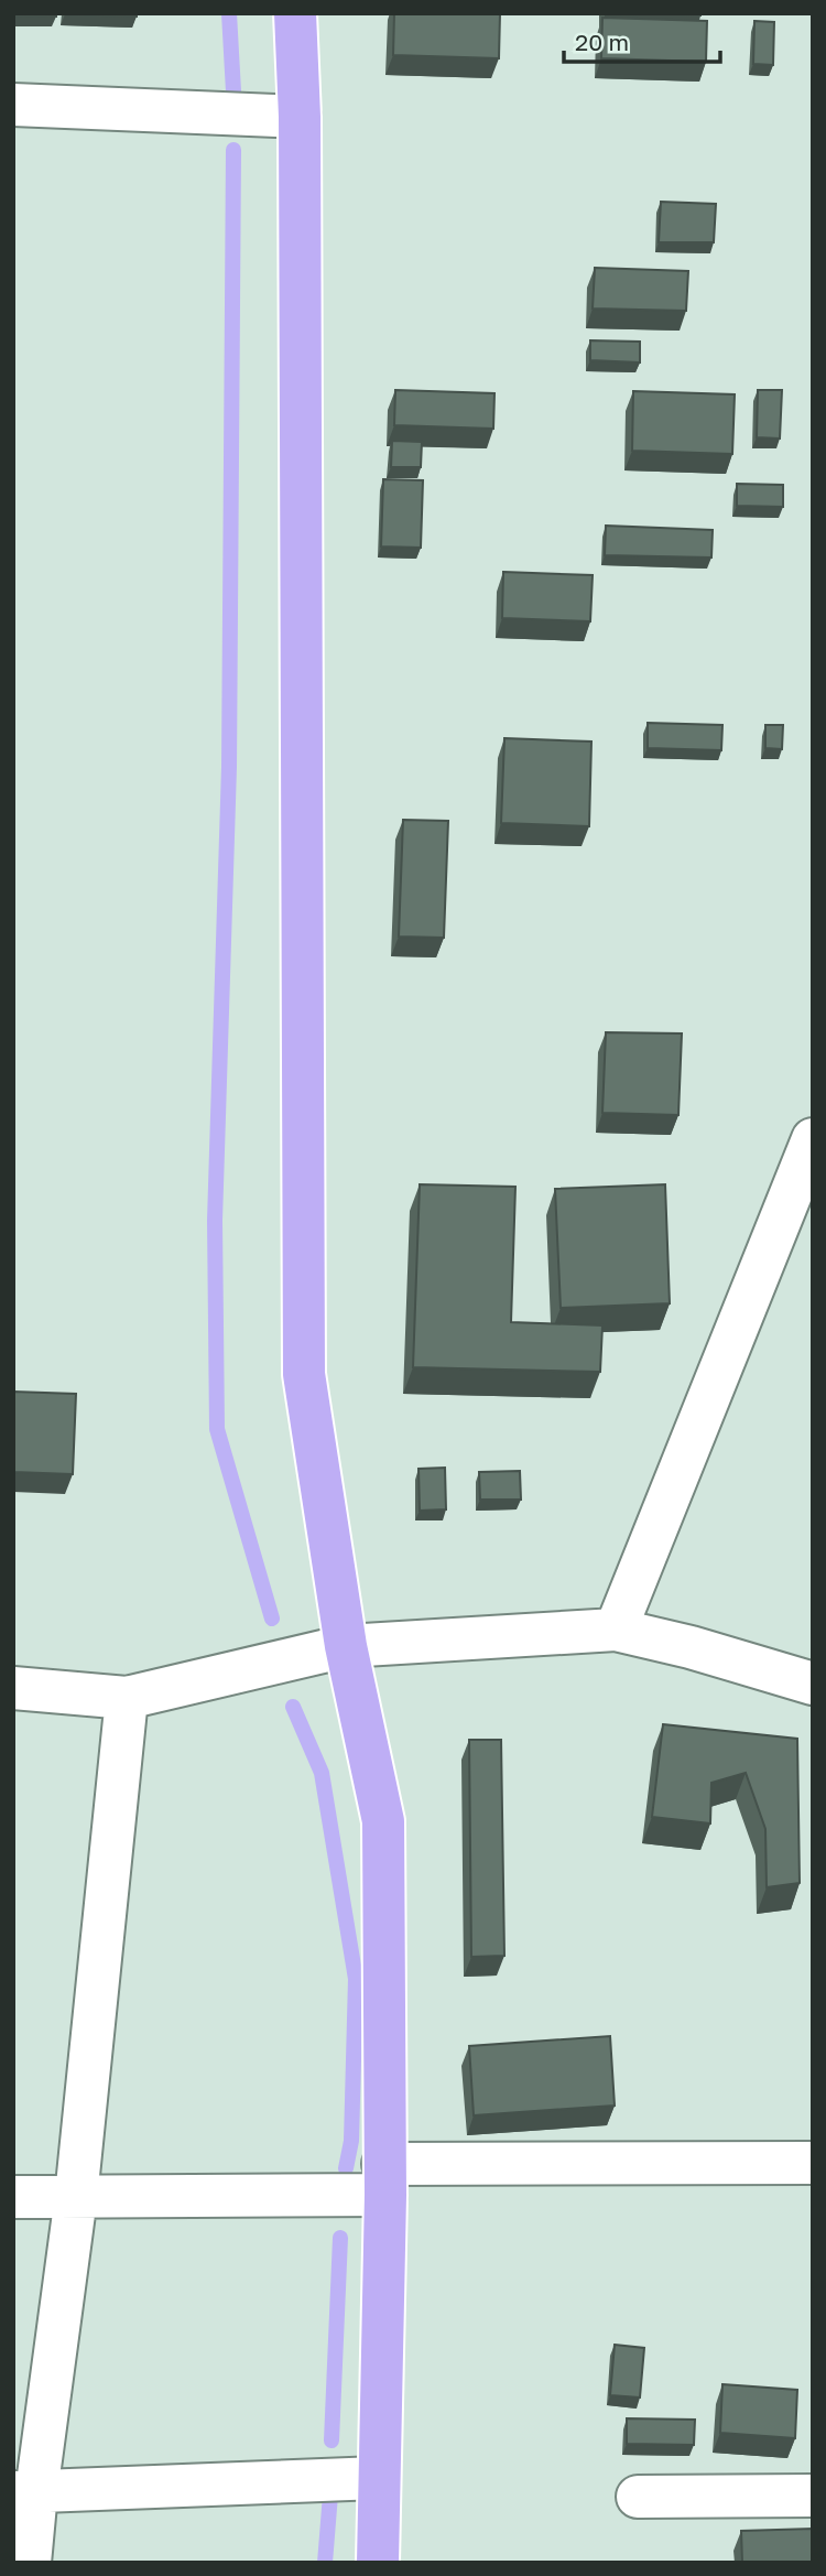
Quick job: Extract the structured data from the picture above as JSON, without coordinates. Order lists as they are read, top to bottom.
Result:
{
  "scale_bar": "20 m"
}
